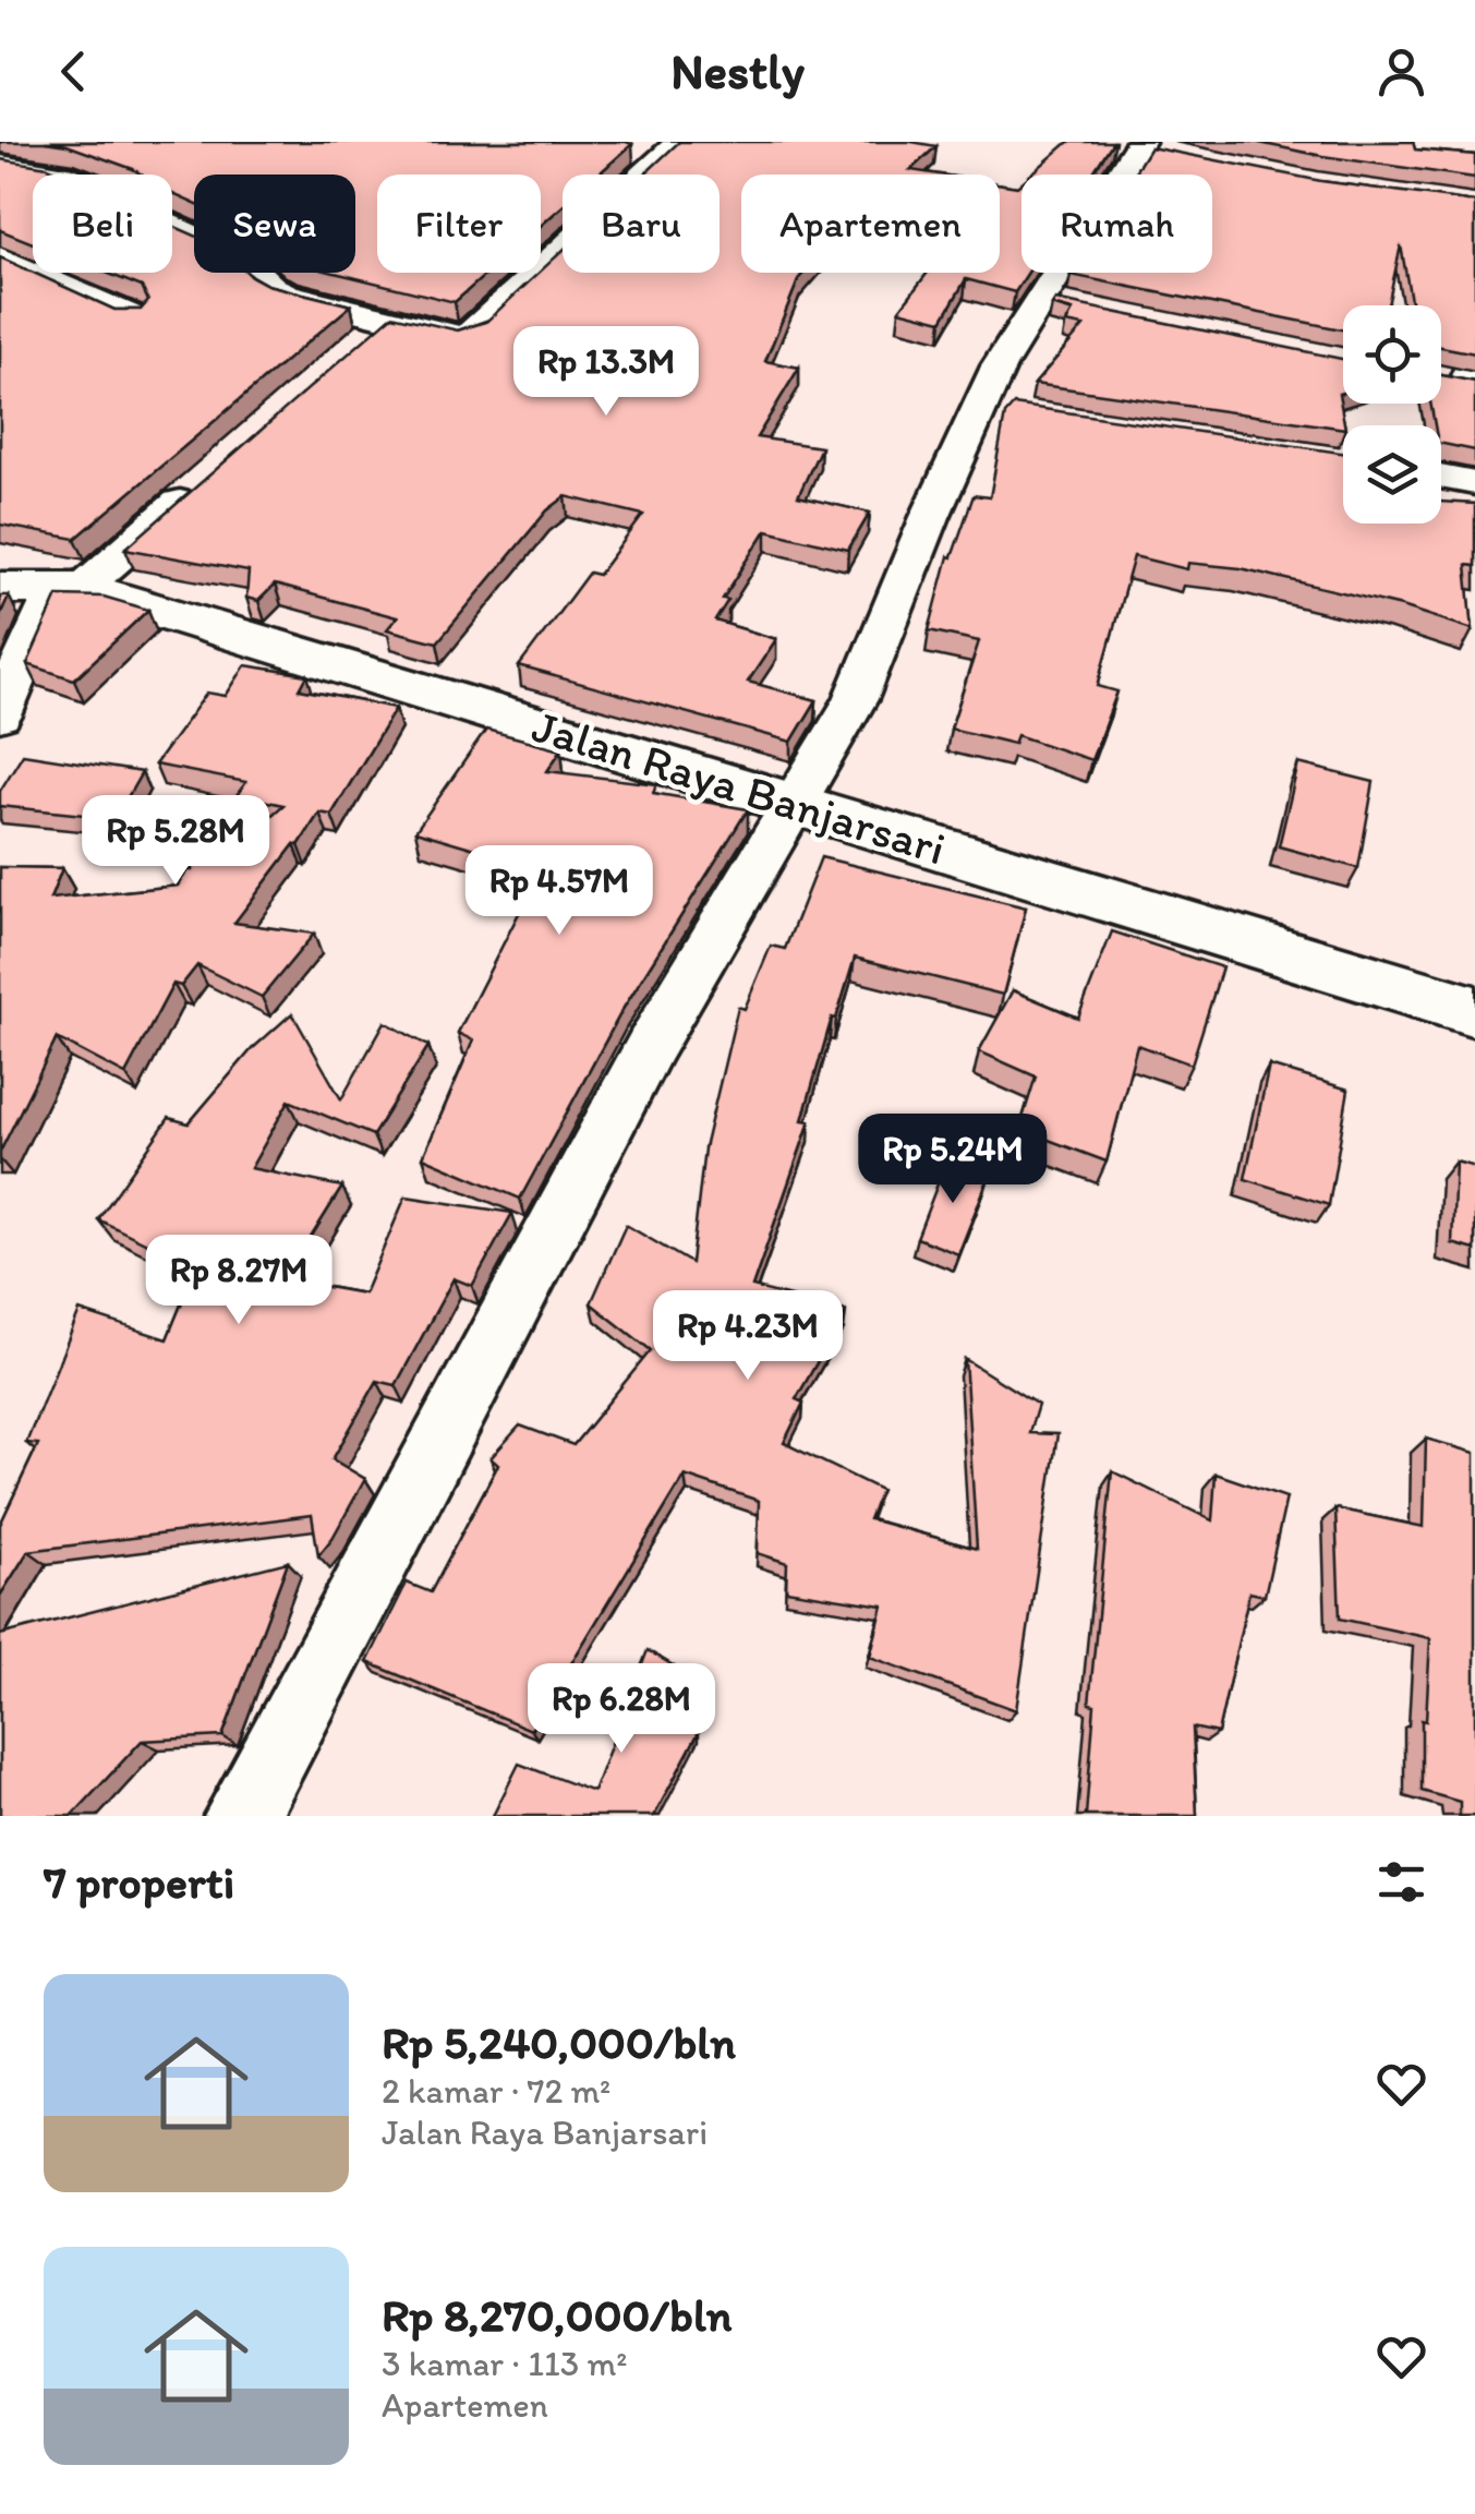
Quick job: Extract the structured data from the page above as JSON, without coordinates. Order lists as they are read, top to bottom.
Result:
{
  "streets": {
    "highway": ["Jalan Raya Banjarsari"]
  },
  "page": {
    "header": "Nestly",
    "chip": [
      "Beli",
      "Sewa",
      "Filter",
      "Baru",
      "Apartemen",
      "Rumah"
    ],
    "price": [
      "Rp 13.3M",
      "Rp 5.28M",
      "Rp 4.57M",
      "Rp 5.24M",
      "Rp 8.27M",
      "Rp 4.23M",
      "Rp 6.28M"
    ],
    "heading": "7 properti",
    "list": [
      {
        "name": "Rp 5,240,000/bln",
        "note": "2 kamar · 72 m² · Jalan Raya Banjarsari"
      },
      {
        "name": "Rp 8,270,000/bln",
        "note": "3 kamar · 113 m² · Apartemen"
      }
    ]
  }
}
